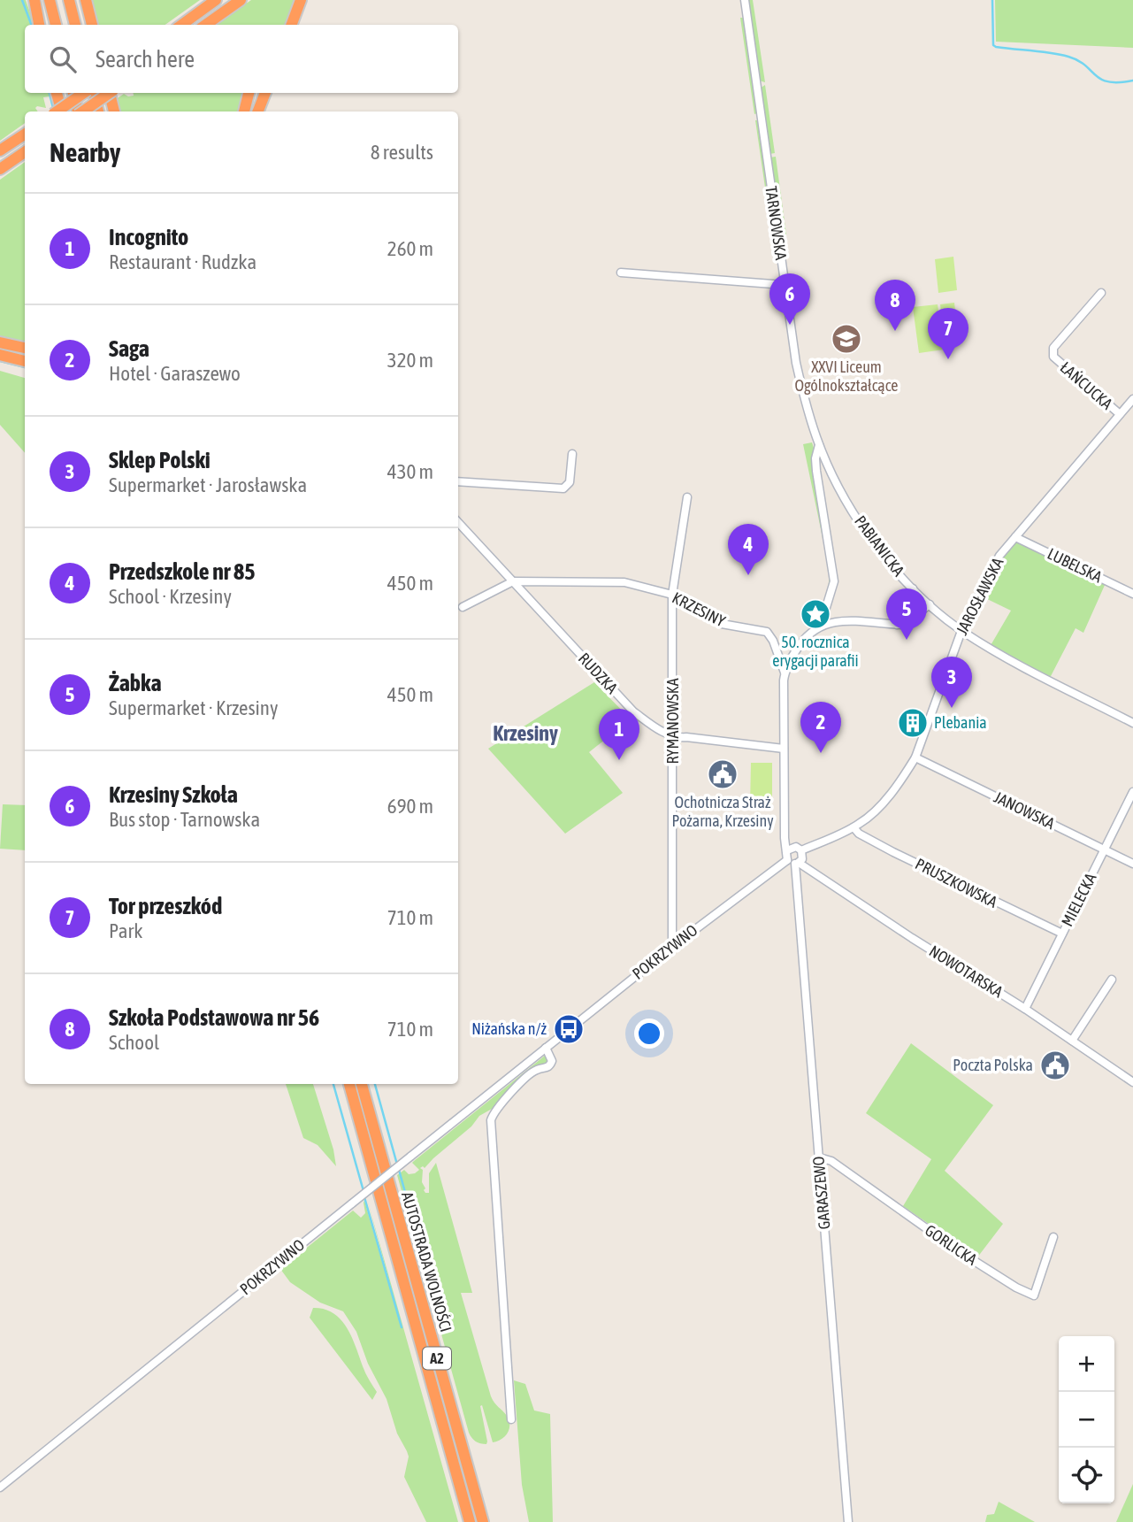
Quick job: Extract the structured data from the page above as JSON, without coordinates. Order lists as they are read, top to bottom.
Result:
{
  "streets": {
    "highway": ["AUTOSTRADA WOLNOŚCI", "A2"],
    "street": [
      "TARNOWSKA",
      "ŁAŃCUCKA",
      "PABIANICKA",
      "LUBELSKA",
      "JAROSŁAWSKA",
      "KRZESINY",
      "RUDZKA",
      "RYMANOWSKA",
      "JANOWSKA",
      "PRUSZKOWSKA",
      "MIELECKA",
      "POKRZYWNO",
      "NOWOTARSKA",
      "GARASZEWO",
      "GORLICKA"
    ]
  },
  "crossings": [
    ["TARNOWSKA", "PABIANICKA"],
    ["ŁAŃCUCKA", "JAROSŁAWSKA"],
    ["PABIANICKA", "JAROSŁAWSKA"],
    ["LUBELSKA", "JAROSŁAWSKA"],
    ["JAROSŁAWSKA", "JANOWSKA"],
    ["JAROSŁAWSKA", "PRUSZKOWSKA"],
    ["JAROSŁAWSKA", "POKRZYWNO"],
    ["JAROSŁAWSKA", "NOWOTARSKA"],
    ["JAROSŁAWSKA", "GARASZEWO"],
    ["KRZESINY", "RUDZKA"],
    ["KRZESINY", "RYMANOWSKA"],
    ["RUDZKA", "RYMANOWSKA"],
    ["RYMANOWSKA", "POKRZYWNO"],
    ["JANOWSKA", "MIELECKA"],
    ["PRUSZKOWSKA", "MIELECKA"],
    ["MIELECKA", "NOWOTARSKA"],
    ["POKRZYWNO", "NOWOTARSKA"],
    ["POKRZYWNO", "GARASZEWO"],
    ["NOWOTARSKA", "GARASZEWO"],
    ["GARASZEWO", "GORLICKA"]
  ],
  "districts": ["Krzesiny"],
  "places": {
    "school or university": ["XXVI Liceum Ogólnokształcące"],
    "place": ["50. rocznica erygacji parafii"],
    "building": ["Plebania"],
    "public building": ["Ochotnicza Straż Pożarna, Krzesiny", "Poczta Polska"],
    "bus stop": ["Niżańska n/ż"]
  },
  "page": {
    "search": "Search here",
    "heading": ["Nearby", "8 results"],
    "list": [
      {
        "mark": "1",
        "name": "Incognito",
        "note": "Restaurant · Rudzka",
        "value": "260 m"
      },
      {
        "mark": "2",
        "name": "Saga",
        "note": "Hotel · Garaszewo",
        "value": "320 m"
      },
      {
        "mark": "3",
        "name": "Sklep Polski",
        "note": "Supermarket · Jarosławska",
        "value": "430 m"
      },
      {
        "mark": "4",
        "name": "Przedszkole nr 85",
        "note": "School · Krzesiny",
        "value": "450 m"
      },
      {
        "mark": "5",
        "name": "Żabka",
        "note": "Supermarket · Krzesiny",
        "value": "450 m"
      },
      {
        "mark": "6",
        "name": "Krzesiny Szkoła",
        "note": "Bus stop · Tarnowska",
        "value": "690 m"
      },
      {
        "mark": "7",
        "name": "Tor przeszkód",
        "note": "Park",
        "value": "710 m"
      },
      {
        "mark": "8",
        "name": "Szkoła Podstawowa nr 56",
        "note": "School",
        "value": "710 m"
      }
    ],
    "pins": [
      "6",
      "8",
      "7",
      "4",
      "5",
      "3",
      "2",
      "1"
    ],
    "map_buttons": ["+", "−"]
  }
}
